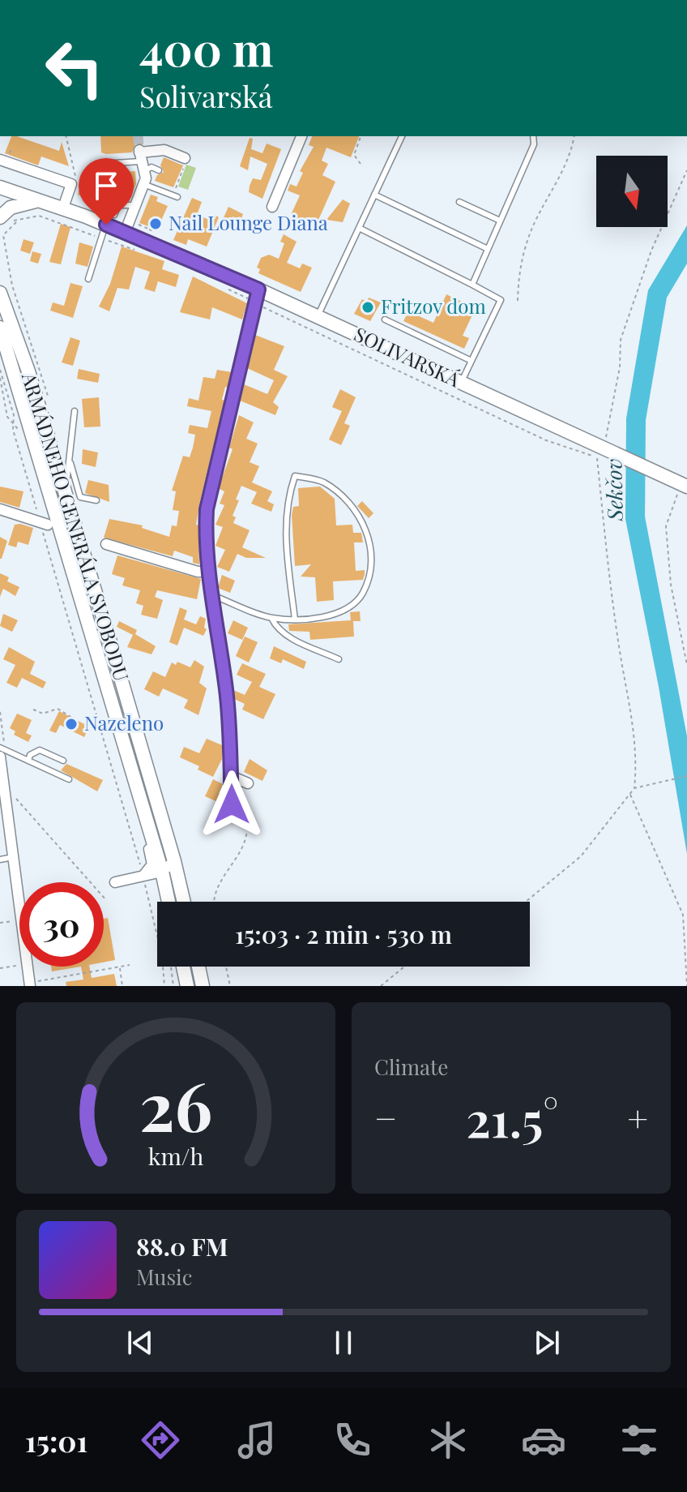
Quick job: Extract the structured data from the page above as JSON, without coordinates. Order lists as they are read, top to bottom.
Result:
{
  "streets": {
    "street": ["SOLIVARSKÁ", "ARMÁDNEHO GENERÁLA SVOBODU"]
  },
  "water": ["Sekčov"],
  "places": ["Nail Lounge Diana", "Fritzov dom", "Nazeleno"],
  "north": "bottom",
  "page": {
    "turn": ["400 m", "Solivarská"],
    "limit": "30",
    "trip": "15:03 · 2 min · 530 m",
    "tile": "Climate",
    "heat": ["−", "21.5°", "+"],
    "song": ["88.0 FM", "Music"],
    "tabs": "15:01",
    "gauge": ["26", "km/h"]
  }
}
